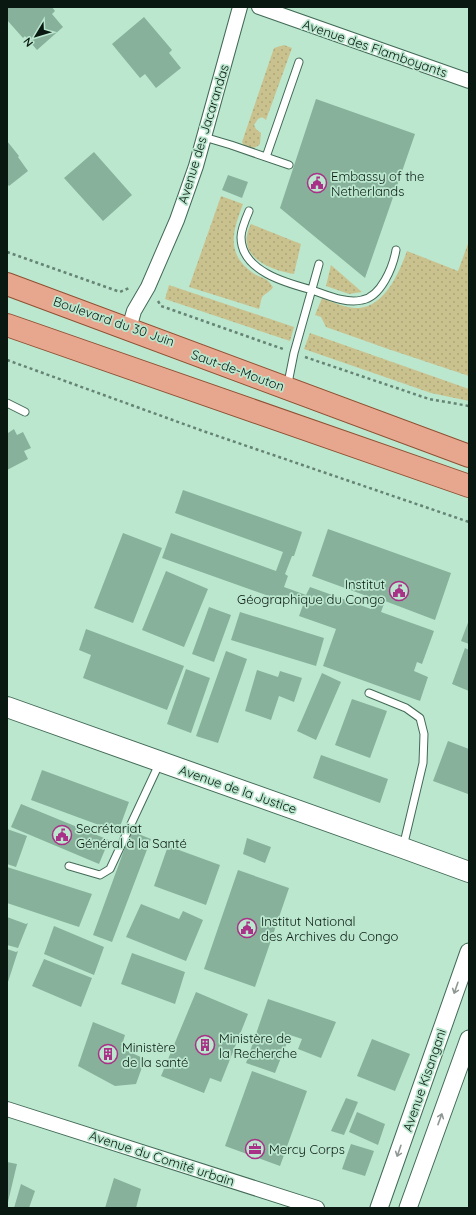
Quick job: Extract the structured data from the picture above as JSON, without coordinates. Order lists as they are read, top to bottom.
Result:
{
  "streets": {
    "main road": ["Boulevard du 30 Juin", "Saut-de-Mouton", "Avenue de la Justice"],
    "street": [
      "Avenue des Flamboyants",
      "Avenue des Jacarandas",
      "Avenue Kisangani",
      "Avenue du Comité urbain"
    ]
  },
  "crossings": [
    ["Avenue des Jacarandas", "Boulevard du 30 Juin"],
    ["Boulevard du 30 Juin", "Saut-de-Mouton"]
  ],
  "places": {
    "public building": [
      "Embassy of the Netherlands",
      "Institut Géographique du Congo",
      "Secrétariat Général à la Santé",
      "Institut National des Archives du Congo"
    ],
    "building": ["Ministère de la Recherche", "Ministère de la santé"],
    "office": ["Mercy Corps"]
  },
  "north": "bottom left"
}
